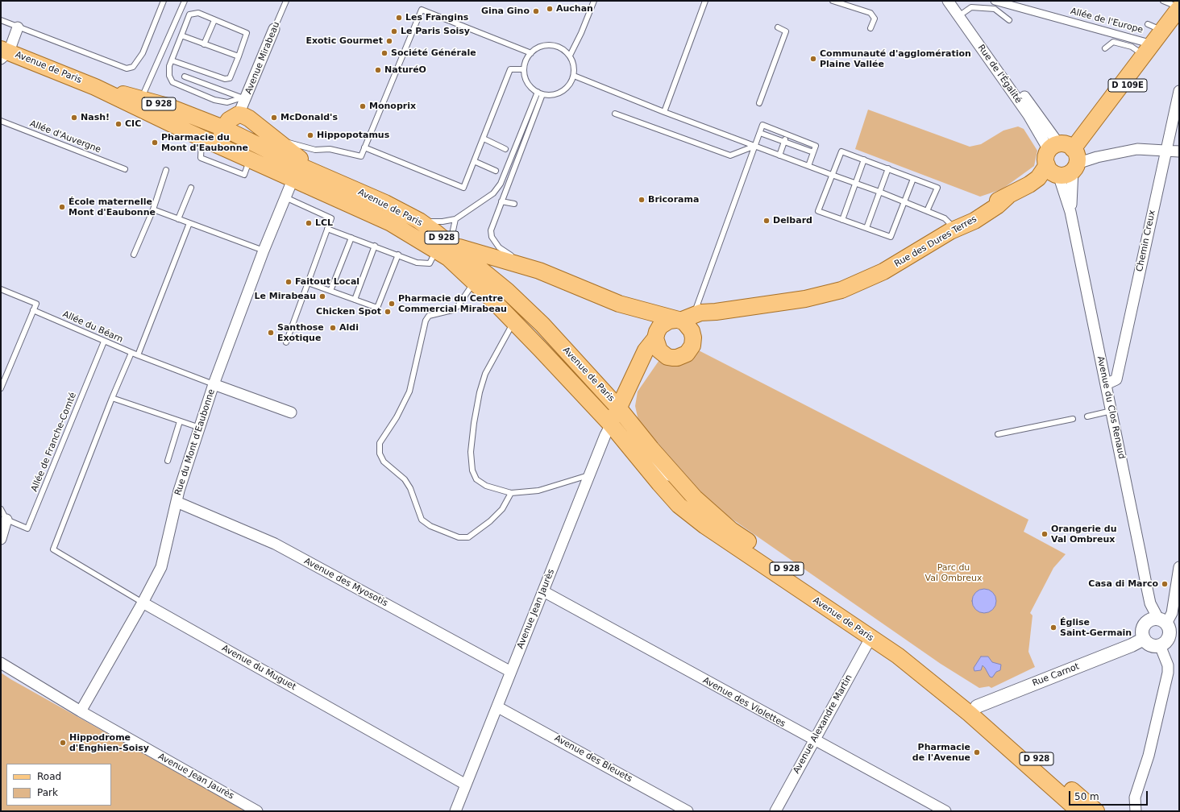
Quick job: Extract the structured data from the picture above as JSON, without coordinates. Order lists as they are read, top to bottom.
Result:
{
  "streets": {
    "main road": [
      "Avenue de Paris",
      "D 109E",
      "D 928",
      "Rue des Dures Terres",
      "Avenue Jean Jaurès"
    ],
    "street": [
      "Allée de l'Europe",
      "Avenue Mirabeau",
      "Rue de l'Égalité",
      "Chemin Creux",
      "Avenue du Clos Renaud",
      "Rue du Mont d'Eaubonne",
      "Avenue des Myosotis",
      "Avenue du Muguet",
      "Rue Carnot",
      "Avenue des Violettes",
      "Avenue Alexandre Martin",
      "Avenue des Bleuets"
    ],
    "lane": ["Allée d'Auvergne", "Allée du Béarn", "Allée de Franche-Comté"]
  },
  "crossings": [
    ["Allée de l'Europe", "D 109E"],
    ["Avenue Mirabeau", "Avenue de Paris"],
    ["Avenue de Paris", "Rue du Mont d'Eaubonne"],
    ["Avenue de Paris", "Avenue Jean Jaurès"],
    ["Avenue de Paris", "Rue Carnot"],
    ["Avenue de Paris", "Avenue Alexandre Martin"],
    ["Rue de l'Égalité", "D 109E"],
    ["Rue de l'Égalité", "Rue des Dures Terres"],
    ["D 109E", "Rue des Dures Terres"],
    ["Chemin Creux", "Avenue du Clos Renaud"],
    ["Rue des Dures Terres", "Avenue Jean Jaurès"],
    ["Allée du Béarn", "Allée de Franche-Comté"],
    ["Allée du Béarn", "Rue du Mont d'Eaubonne"],
    ["Avenue du Clos Renaud", "Rue Carnot"],
    ["Rue du Mont d'Eaubonne", "Avenue des Myosotis"],
    ["Rue du Mont d'Eaubonne", "Avenue Jean Jaurès"],
    ["Rue du Mont d'Eaubonne", "Avenue du Muguet"],
    ["Avenue des Myosotis", "Avenue Jean Jaurès"],
    ["Avenue Jean Jaurès", "Avenue du Muguet"],
    ["Avenue Jean Jaurès", "Avenue des Violettes"],
    ["Avenue Jean Jaurès", "Avenue des Bleuets"],
    ["Avenue des Violettes", "Avenue Alexandre Martin"]
  ],
  "parks": ["Parc du Val Ombreux"],
  "places": [
    "Auchan",
    "Gina Gino",
    "Les Frangins",
    "Le Paris Soisy",
    "Exotic Gourmet",
    "Société Générale",
    "Communauté d'agglomération Plaine Vallée",
    "NaturéO",
    "Monoprix",
    "Nash!",
    "McDonald's",
    "CIC",
    "Hippopotamus",
    "Pharmacie du Mont d'Eaubonne",
    "Bricorama",
    "École maternelle Mont d'Eaubonne",
    "Delbard",
    "LCL",
    "Faitout Local",
    "Le Mirabeau",
    "Pharmacie du Centre Commercial Mirabeau",
    "Chicken Spot",
    "Aldi",
    "Santhose Exotique",
    "Orangerie du Val Ombreux",
    "Casa di Marco",
    "Église Saint-Germain",
    "Hippodrome d'Enghien-Soisy",
    "Pharmacie de l'Avenue"
  ],
  "legend": ["Road", "Park"],
  "scale_bar": "50 m"
}
